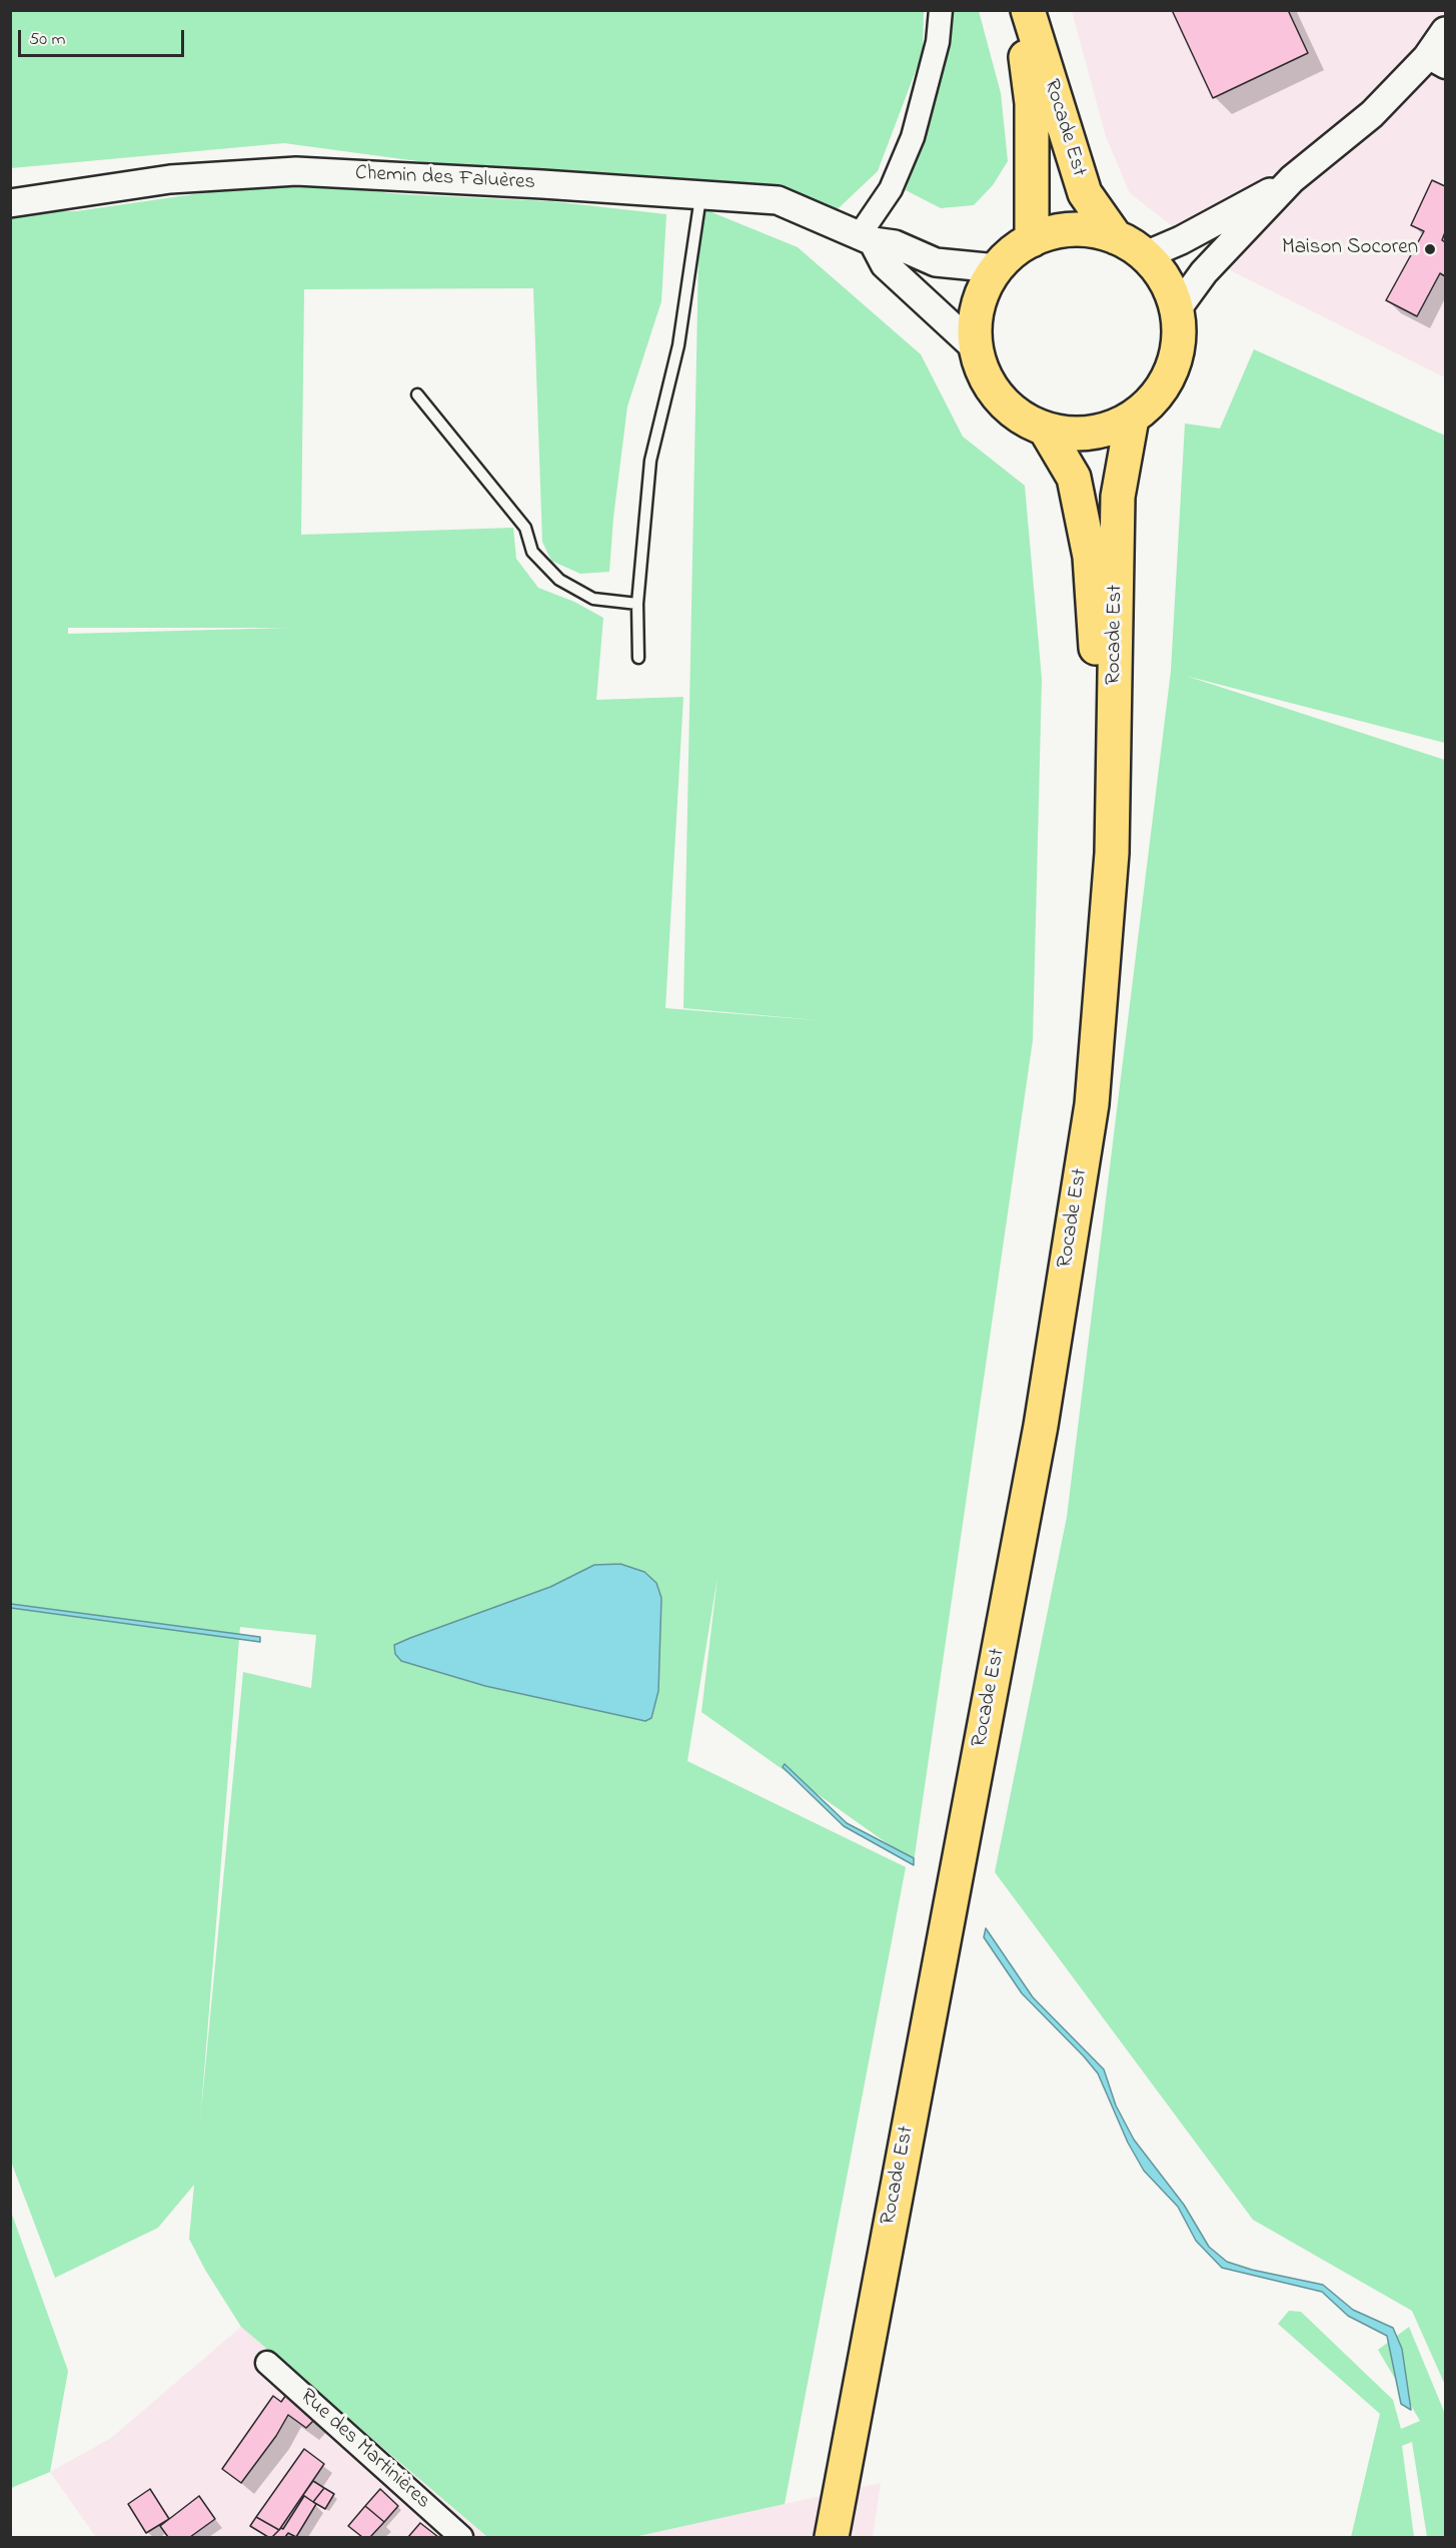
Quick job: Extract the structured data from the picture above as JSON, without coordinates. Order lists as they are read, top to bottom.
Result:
{
  "streets": {
    "main road": ["Rocade Est"],
    "street": ["Chemin des Faluères", "Rue des Martinières"]
  },
  "crossings": [
    ["Rocade Est", "Chemin des Faluères"]
  ],
  "places": ["Maison Socoren"],
  "scale_bar": "50 m"
}
